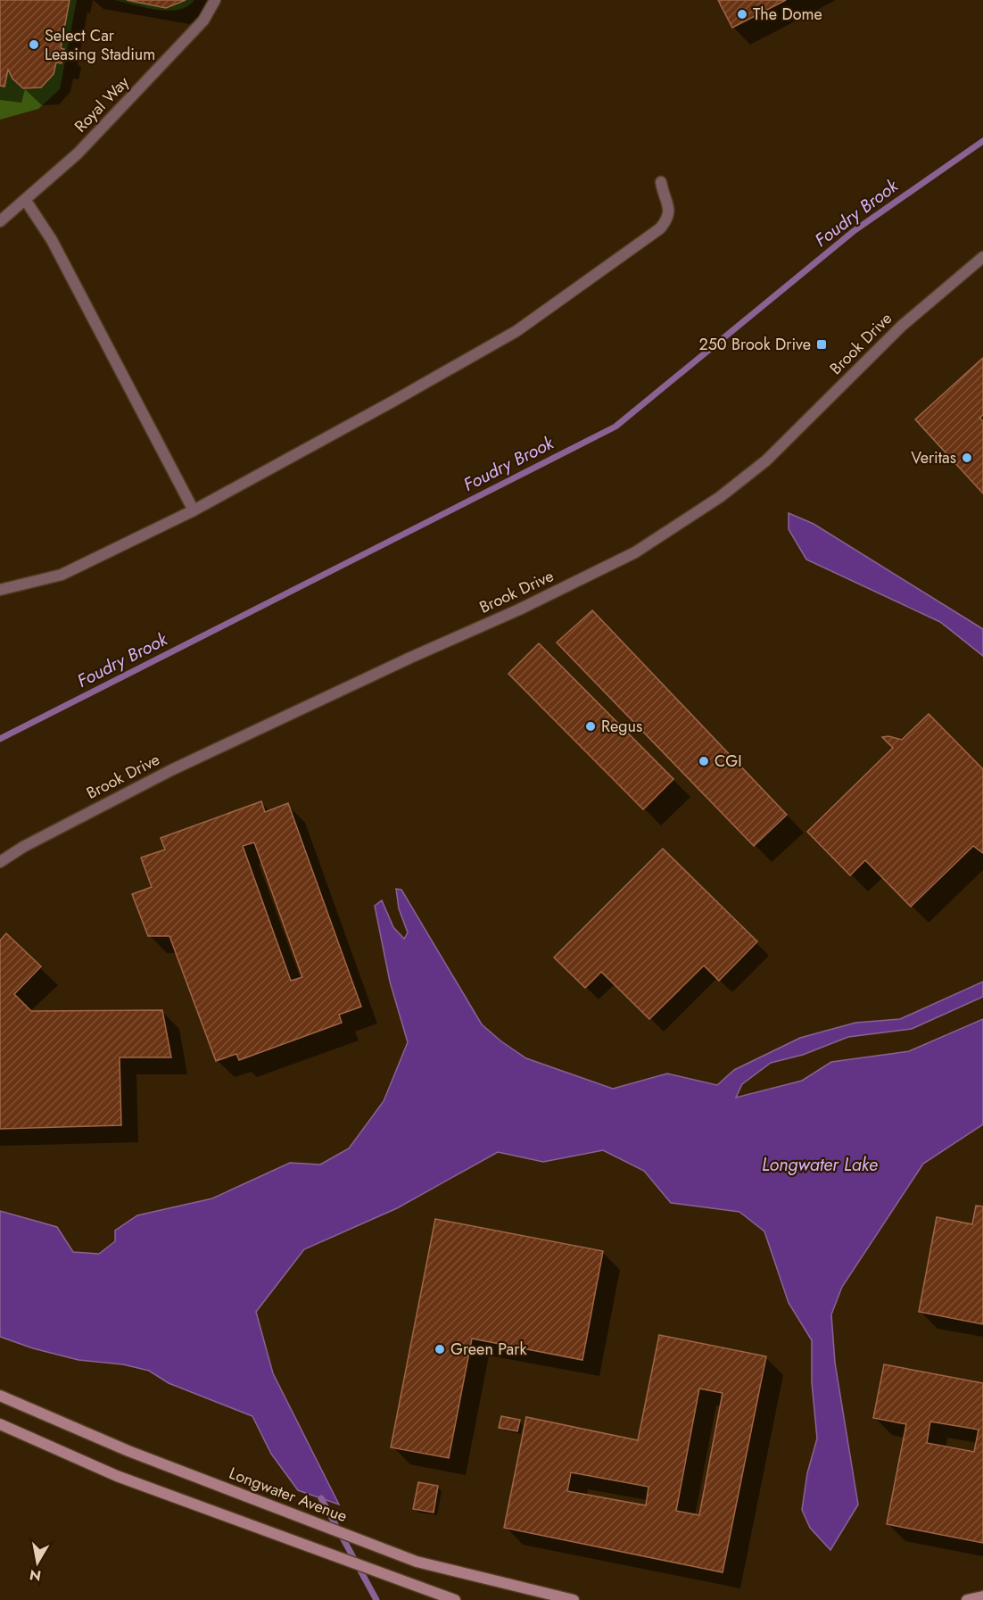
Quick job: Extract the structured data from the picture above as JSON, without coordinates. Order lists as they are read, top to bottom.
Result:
{
  "streets": {
    "street": ["Royal Way", "Brook Drive", "Longwater Avenue"]
  },
  "water": ["Foudry Brook", "Longwater Lake"],
  "places": {
    "other": [
      "The Dome",
      "Select Car Leasing Stadium",
      "Veritas",
      "Regus",
      "CGI",
      "Green Park"
    ],
    "transit": ["250 Brook Drive"]
  },
  "north": "bottom"
}
